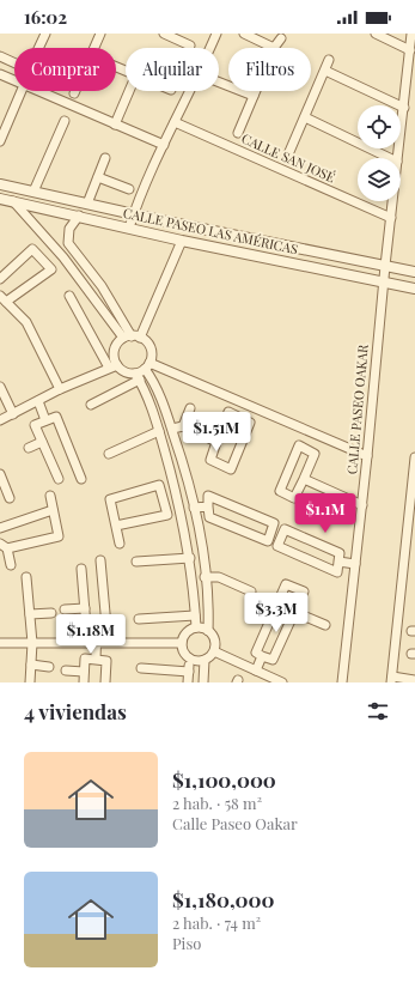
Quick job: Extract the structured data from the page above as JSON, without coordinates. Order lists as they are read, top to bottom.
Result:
{
  "streets": {
    "street": ["CALLE SAN JOSÉ", "CALLE PASEO LAS AMÉRICAS", "CALLE PASEO OAKAR"]
  },
  "crossings": [
    ["CALLE SAN JOSÉ", "CALLE PASEO OAKAR"],
    ["CALLE PASEO LAS AMÉRICAS", "CALLE PASEO OAKAR"]
  ],
  "page": {
    "status": "16:02",
    "chip": ["Comprar", "Alquilar", "Filtros"],
    "price": [
      "$1.51M",
      "$1.1M",
      "$3.3M",
      "$1.18M"
    ],
    "heading": "4 viviendas",
    "list": [
      {
        "name": "$1,100,000",
        "note": "2 hab. · 58 m² · Calle Paseo Oakar"
      },
      {
        "name": "$1,180,000",
        "note": "2 hab. · 74 m² · Piso"
      }
    ]
  }
}
